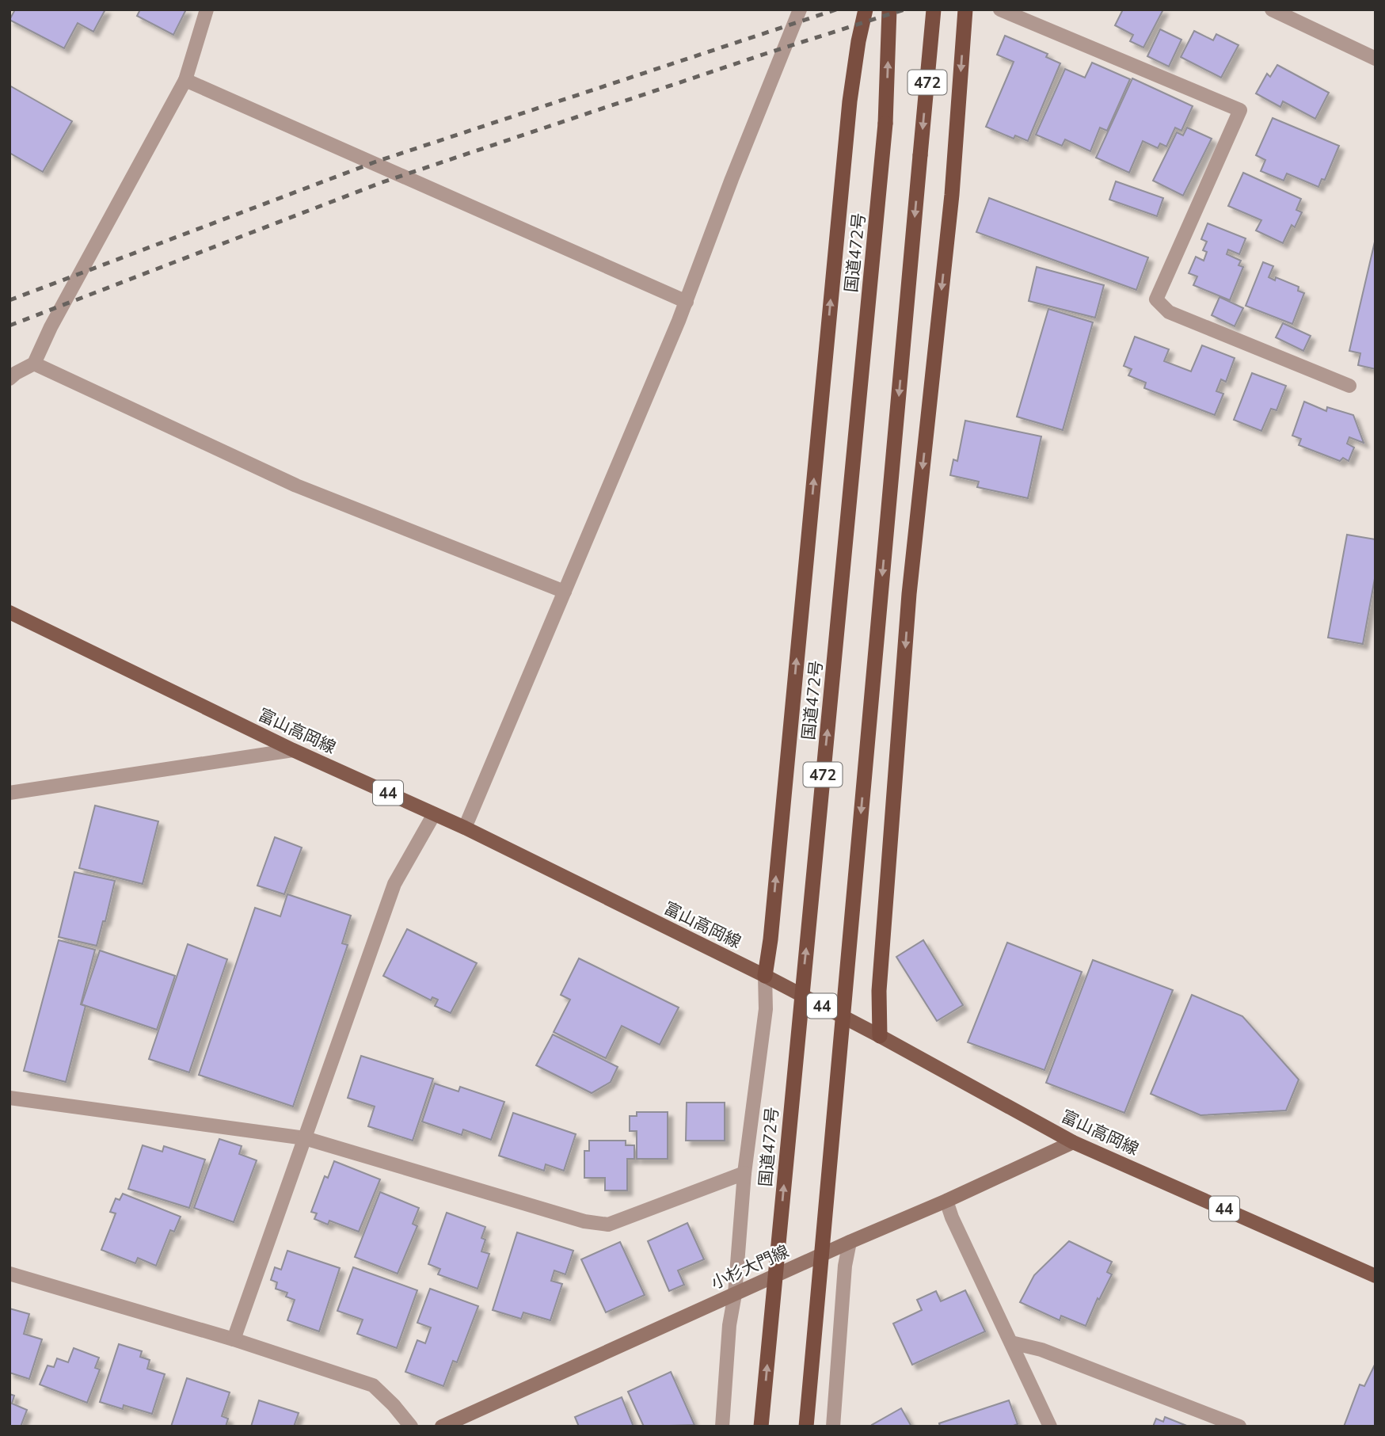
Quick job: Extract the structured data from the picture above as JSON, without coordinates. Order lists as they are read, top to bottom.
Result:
{
  "streets": {
    "highway": ["472", "国道472号"],
    "main road": ["富山高岡線", "44", "小杉大門線"]
  },
  "crossings": [
    ["富山高岡線", "小杉大門線"]
  ]
}
